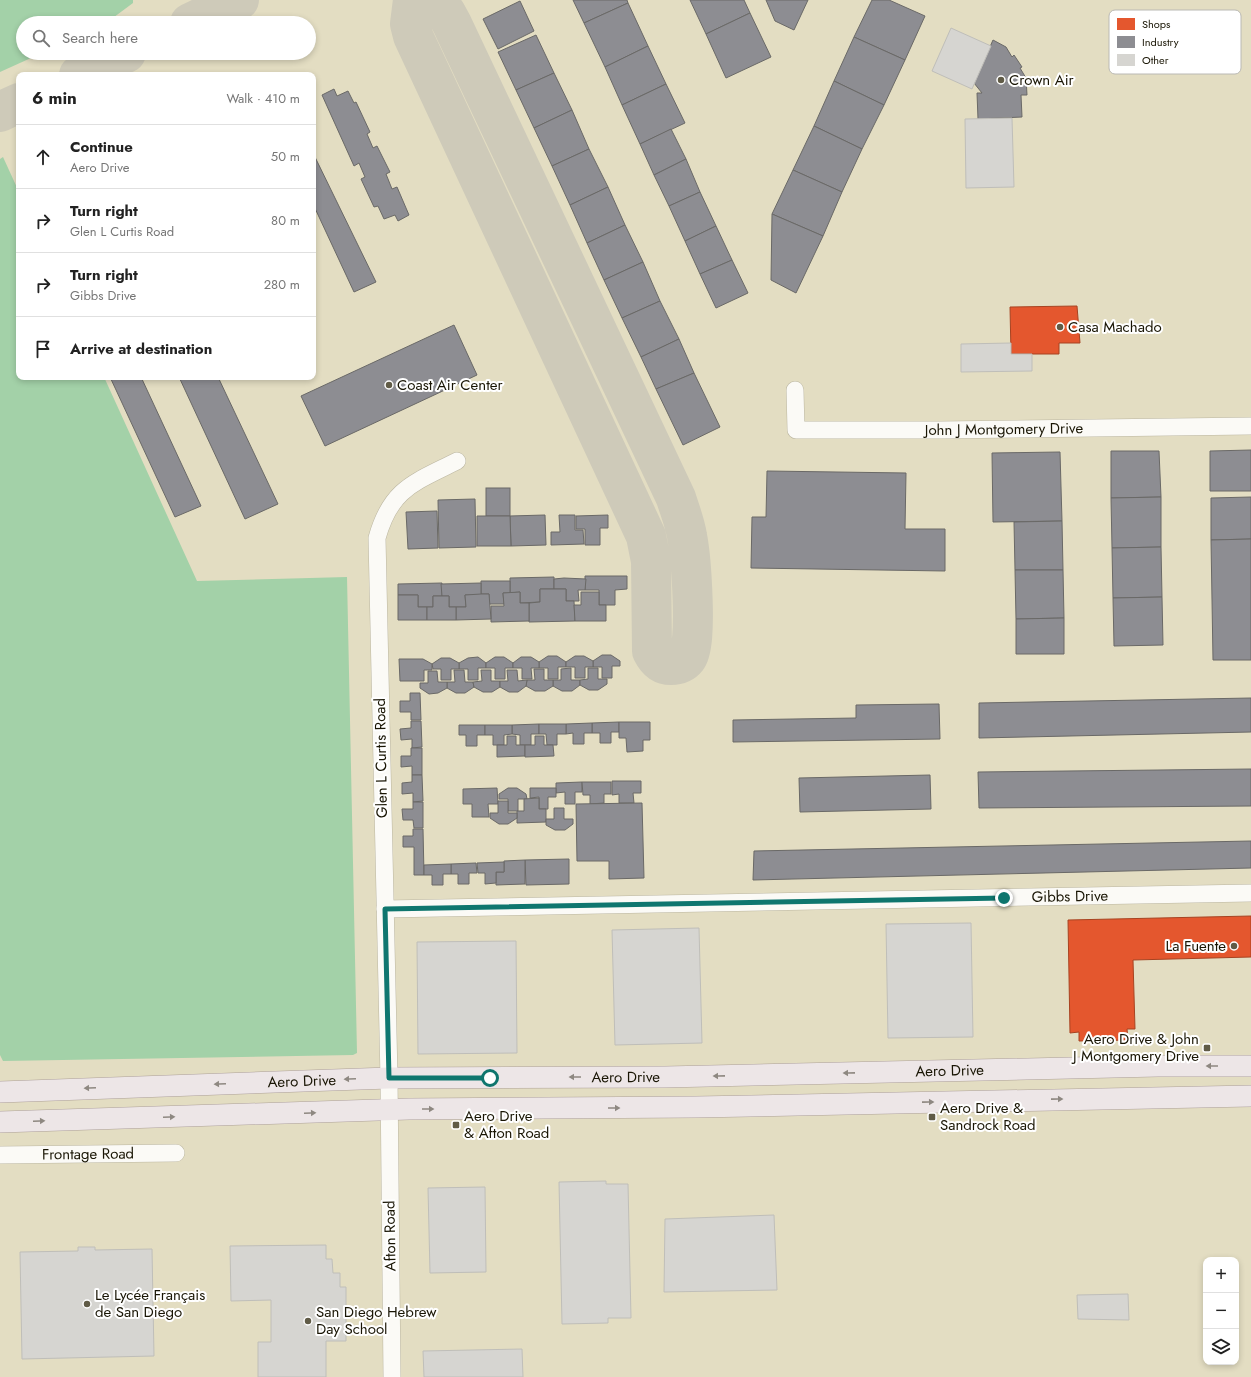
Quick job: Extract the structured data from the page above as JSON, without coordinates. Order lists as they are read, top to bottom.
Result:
{
  "streets": {
    "main road": ["Aero Drive"],
    "street": [
      "John J Montgomery Drive",
      "Glen L Curtis Road",
      "Gibbs Drive",
      "Frontage Road",
      "Afton Road"
    ]
  },
  "crossings": [
    ["Glen L Curtis Road", "Gibbs Drive"],
    ["Glen L Curtis Road", "Aero Drive"],
    ["Glen L Curtis Road", "Afton Road"],
    ["Aero Drive", "Afton Road"]
  ],
  "places": {
    "other": [
      "Crown Air",
      "Casa Machado",
      "Coast Air Center",
      "La Fuente",
      "Le Lycée Français de San Diego",
      "San Diego Hebrew Day School"
    ],
    "transit": ["Aero Drive & John J Montgomery Drive", "Aero Drive & Sandrock Road", "Aero Drive & Afton Road"]
  },
  "legend": ["Shops", "Industry", "Other"],
  "page": {
    "search": "Search here",
    "heading": ["6 min", "Walk · 410 m"],
    "list": [
      ["Continue", "Aero Drive", "50 m"],
      ["Turn right", "Glen L Curtis Road", "80 m"],
      ["Turn right", "Gibbs Drive", "280 m"],
      "Arrive at destination"
    ],
    "map_buttons": ["+", "−"]
  }
}
